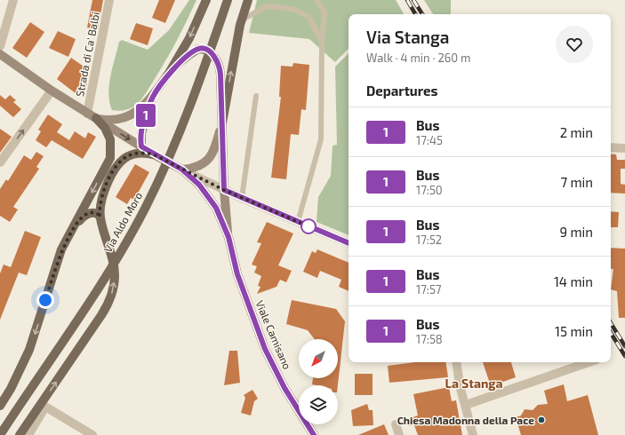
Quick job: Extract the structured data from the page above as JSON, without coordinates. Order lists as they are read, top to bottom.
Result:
{
  "streets": {
    "main road": ["Strada di Ca' Balbi", "Via Aldo Moro", "Viale Camisano"]
  },
  "crossings": [
    ["Strada di Ca' Balbi", "Viale Camisano"]
  ],
  "districts": ["La Stanga"],
  "places": ["Chiesa Madonna della Pace"],
  "lines": ["bus line 1"],
  "north": "bottom left",
  "page": {
    "on_map": "1",
    "heading": [
      ["Via Stanga", "Walk · 4 min · 260 m"],
      "Departures"
    ],
    "list": [
      {
        "mark": "1",
        "name": "Bus",
        "note": "17:45",
        "value": "2 min"
      },
      {
        "mark": "1",
        "name": "Bus",
        "note": "17:50",
        "value": "7 min"
      },
      {
        "mark": "1",
        "name": "Bus",
        "note": "17:52",
        "value": "9 min"
      },
      {
        "mark": "1",
        "name": "Bus",
        "note": "17:57",
        "value": "14 min"
      },
      {
        "mark": "1",
        "name": "Bus",
        "note": "17:58",
        "value": "15 min"
      }
    ]
  }
}
